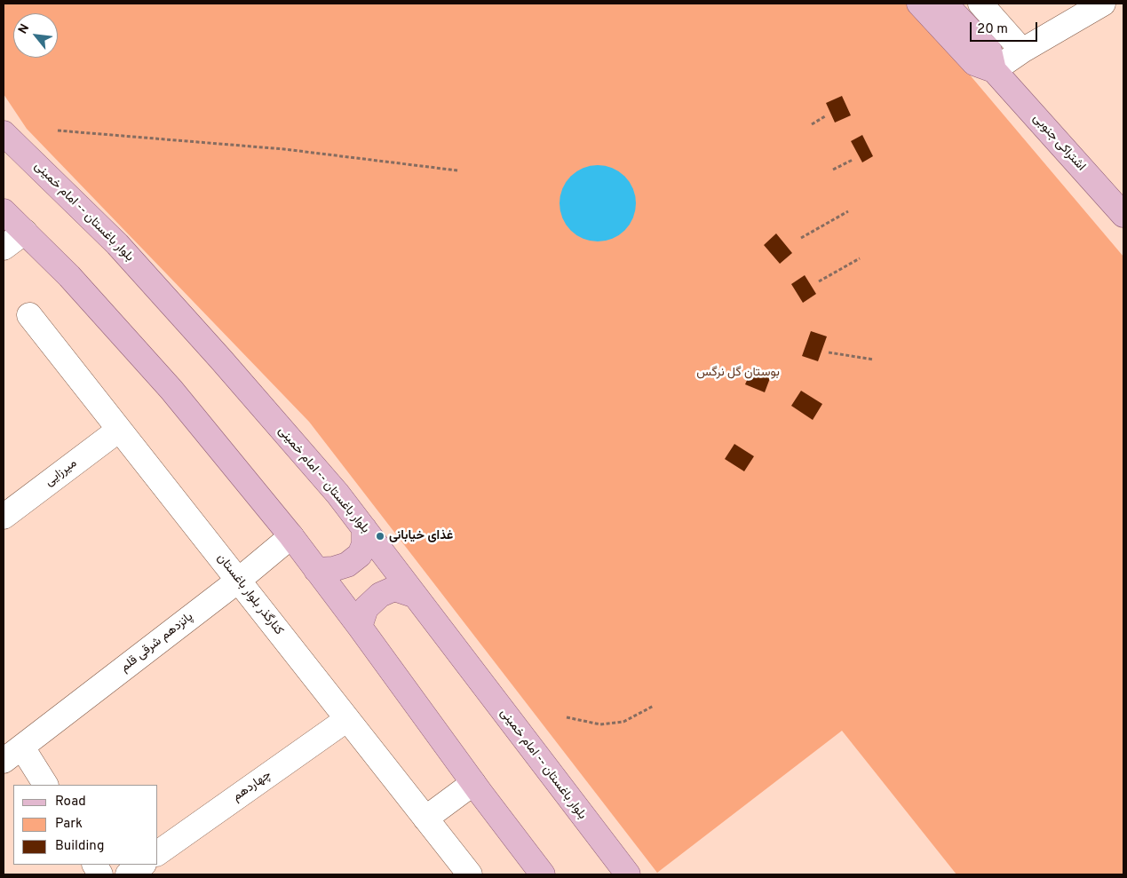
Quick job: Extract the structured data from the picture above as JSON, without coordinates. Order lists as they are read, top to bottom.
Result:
{
  "streets": {
    "main road": ["اشتراکی جنوبی", "بلوار باغستان -- امام خمینی"],
    "street": [
      "میرزایی",
      "کنارگذر بلوار باغستان",
      "پانزدهم شرقی قلم",
      "چهاردهم"
    ]
  },
  "crossings": [
    ["میرزایی", "کنارگذر بلوار باغستان"],
    ["کنارگذر بلوار باغستان", "پانزدهم شرقی قلم"],
    ["کنارگذر بلوار باغستان", "چهاردهم"]
  ],
  "parks": ["بوستان گل نرگس"],
  "places": ["غذای خیابانی"],
  "legend": ["Road", "Park", "Building"],
  "scale_bar": "20 m",
  "north": "top left"
}
